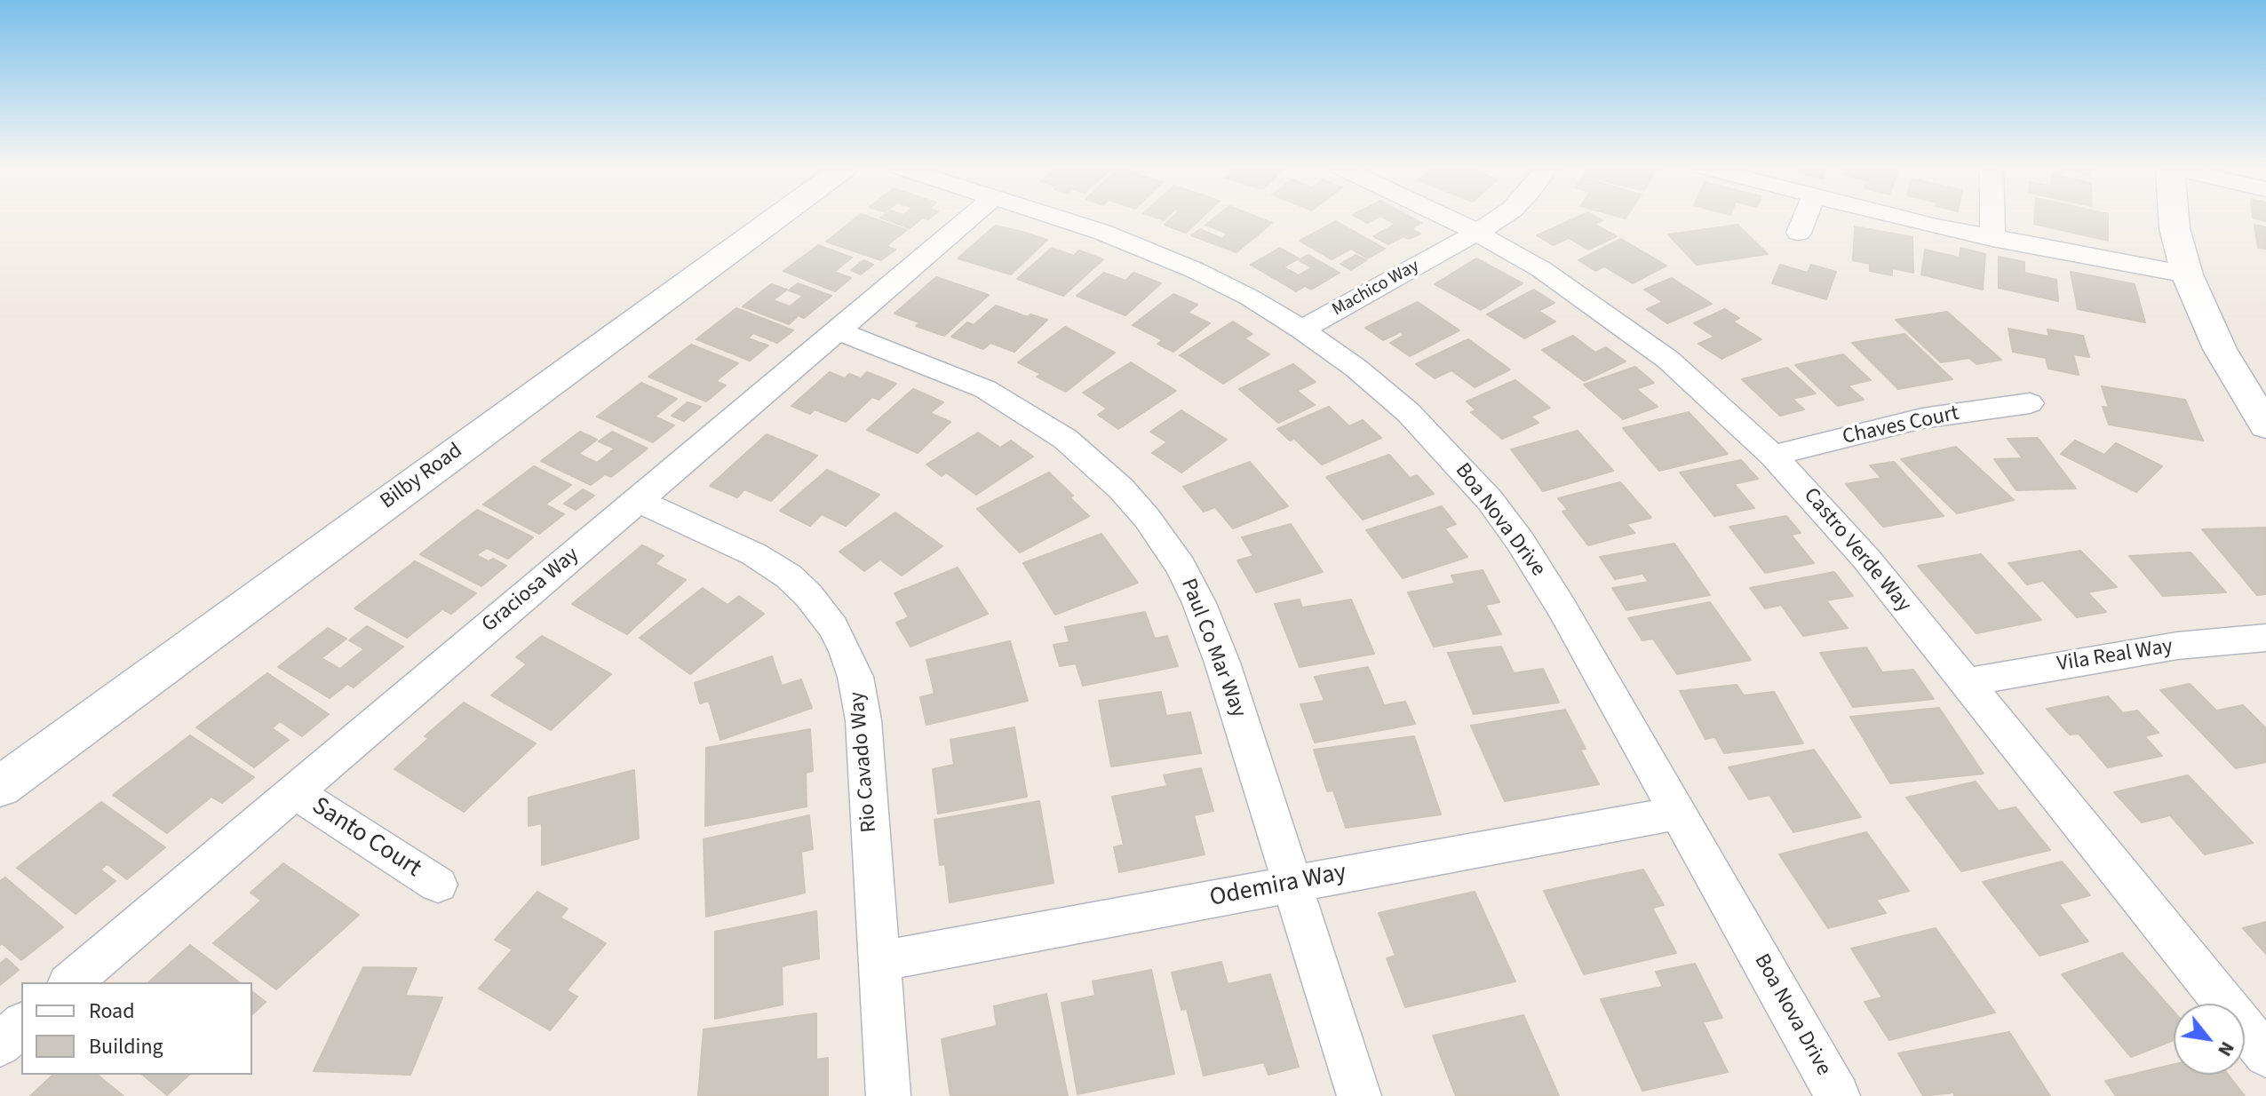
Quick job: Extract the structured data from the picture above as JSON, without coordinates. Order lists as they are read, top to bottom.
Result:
{
  "streets": {
    "main road": ["Bilby Road"],
    "street": [
      "Machico Way",
      "Chaves Court",
      "Boa Nova Drive",
      "Castro Verde Way",
      "Graciosa Way",
      "Paul Co Mar Way",
      "Vila Real Way",
      "Rio Cavado Way",
      "Santo Court",
      "Odemira Way"
    ]
  },
  "crossings": [
    ["Machico Way", "Boa Nova Drive"],
    ["Machico Way", "Castro Verde Way"],
    ["Chaves Court", "Castro Verde Way"],
    ["Boa Nova Drive", "Odemira Way"],
    ["Castro Verde Way", "Vila Real Way"],
    ["Graciosa Way", "Paul Co Mar Way"],
    ["Graciosa Way", "Rio Cavado Way"],
    ["Graciosa Way", "Santo Court"],
    ["Paul Co Mar Way", "Odemira Way"],
    ["Rio Cavado Way", "Odemira Way"]
  ],
  "legend": ["Road", "Building"],
  "north": "bottom right"
}
